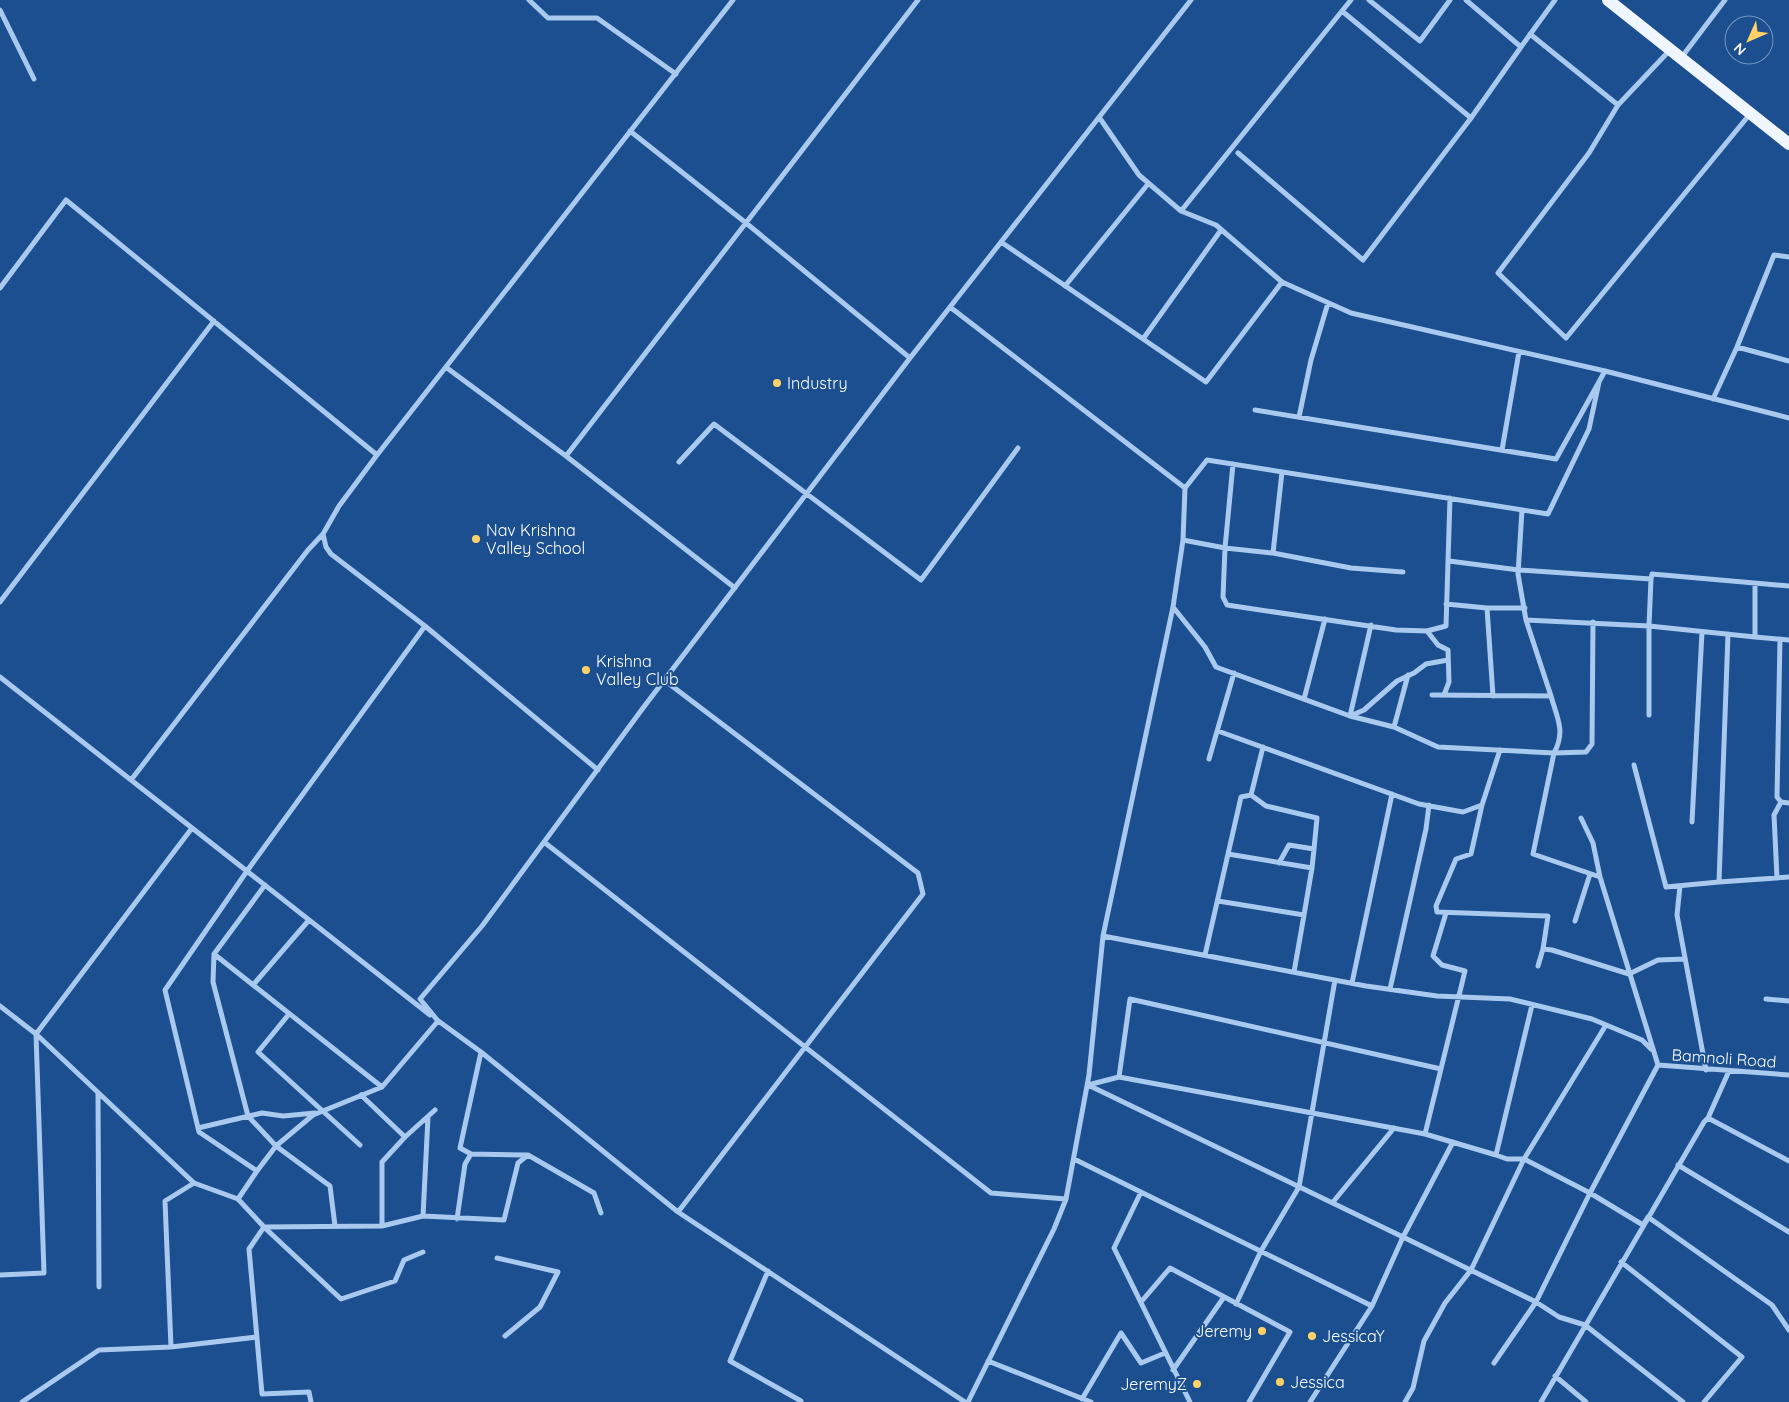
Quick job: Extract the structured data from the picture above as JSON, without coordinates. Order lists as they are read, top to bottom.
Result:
{
  "streets": {
    "street": ["Bamnoli Road"]
  },
  "places": [
    "Industry",
    "Nav Krishna Valley School",
    "Krishna Valley Club",
    "Jeremy",
    "JessicaY",
    "Jessica",
    "JeremyZ"
  ],
  "north": "bottom left"
}
